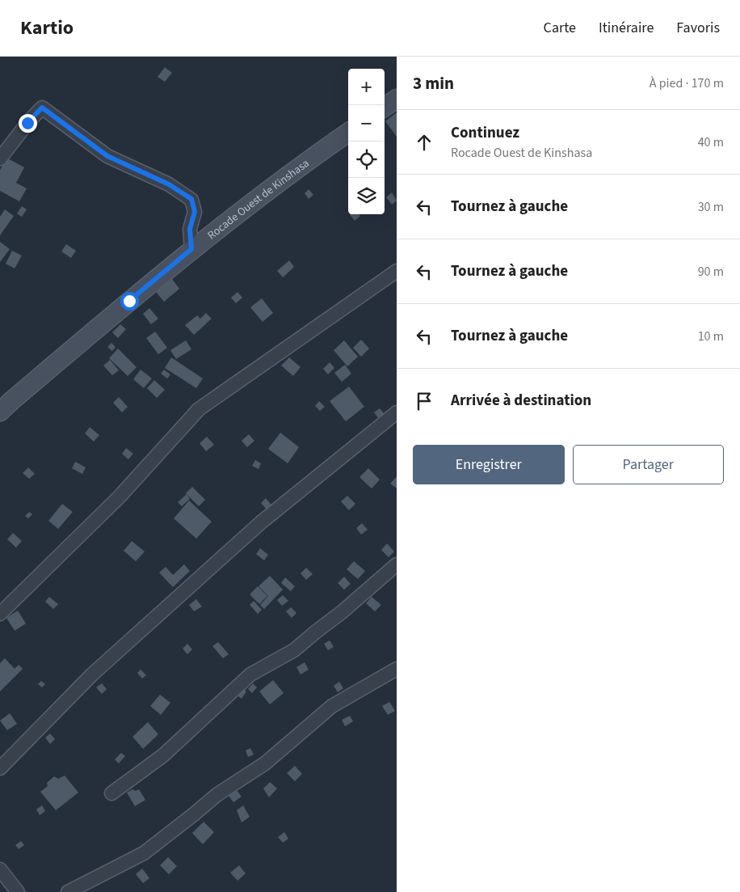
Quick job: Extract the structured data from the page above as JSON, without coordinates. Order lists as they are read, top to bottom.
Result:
{
  "streets": {
    "main road": ["Rocade Ouest de Kinshasa"]
  },
  "page": {
    "header": "Kartio",
    "nav": ["Carte", "Itinéraire", "Favoris"],
    "heading": ["3 min", "À pied · 170 m"],
    "map_buttons": ["+", "−"],
    "list": [
      ["Continuez", "Rocade Ouest de Kinshasa", "40 m"],
      ["Tournez à gauche", "30 m"],
      ["Tournez à gauche", "90 m"],
      ["Tournez à gauche", "10 m"],
      "Arrivée à destination"
    ],
    "buttons": ["Enregistrer", "Partager"]
  }
}
